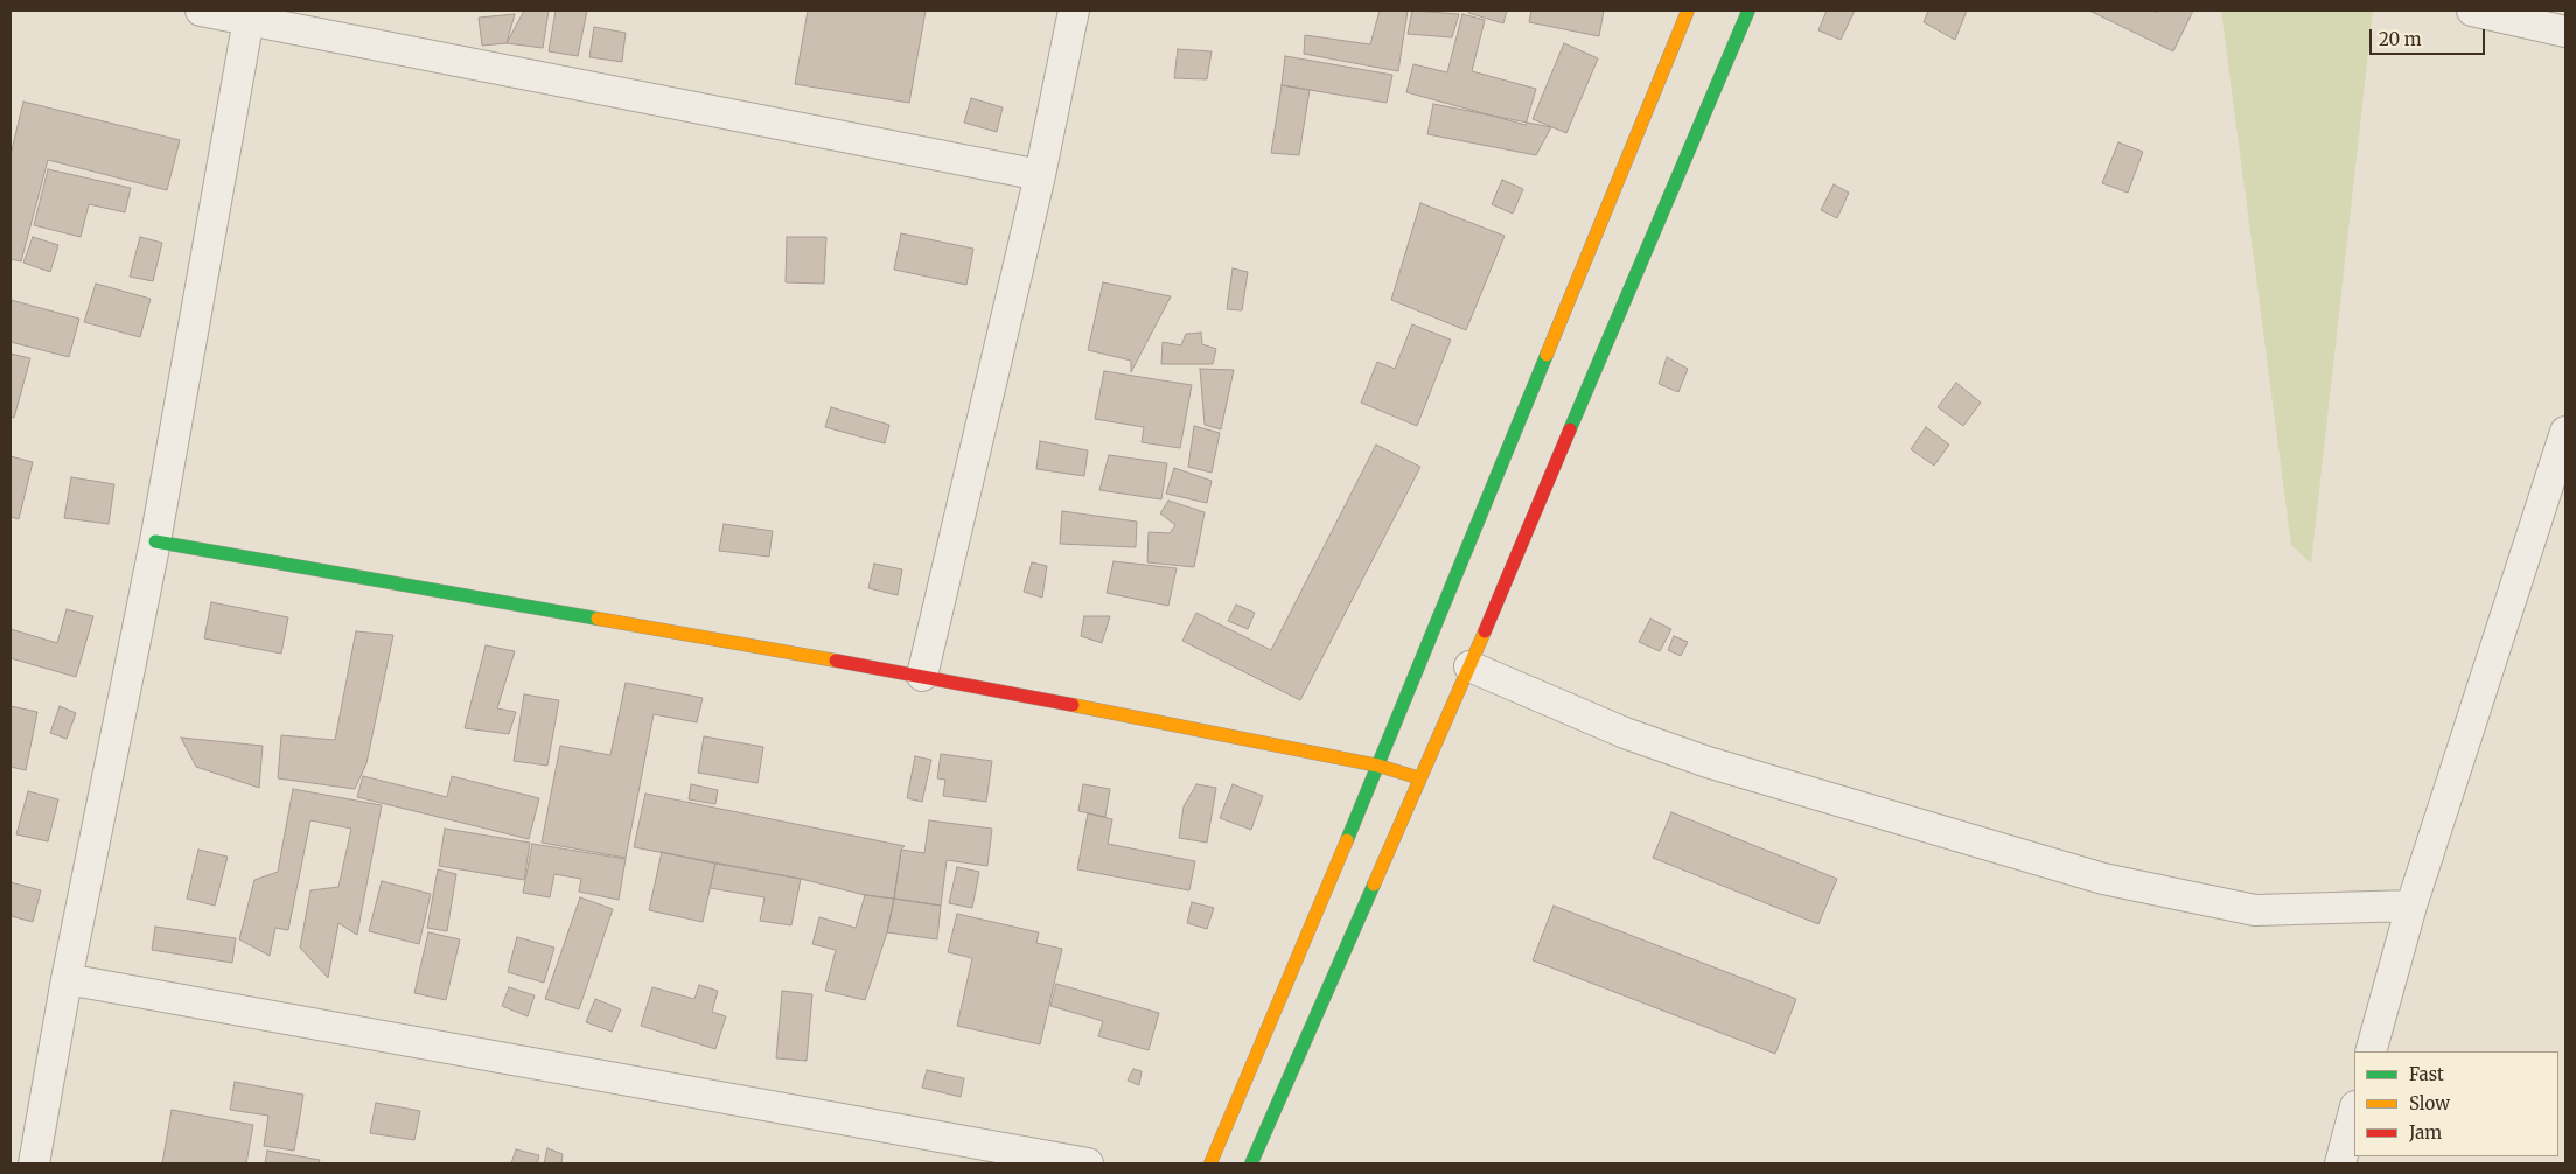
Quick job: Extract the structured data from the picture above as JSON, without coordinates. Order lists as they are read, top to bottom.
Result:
{
  "legend": ["Fast", "Slow", "Jam"],
  "scale_bar": "20 m"
}
